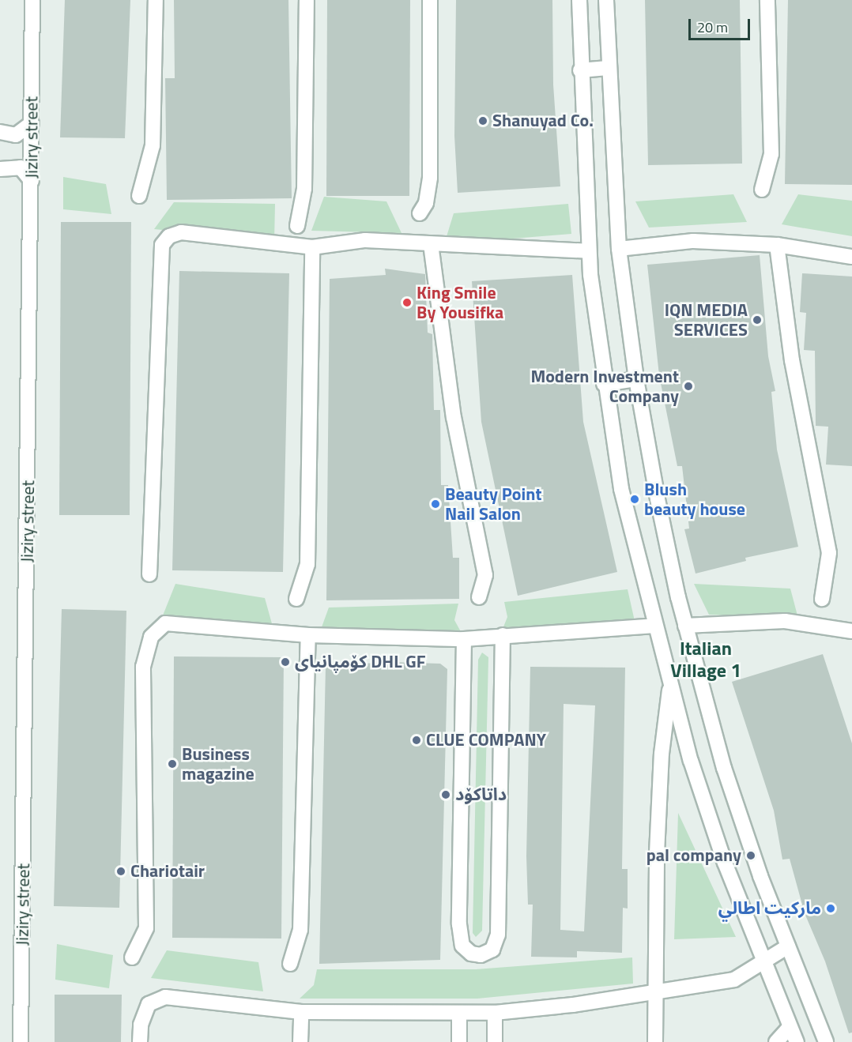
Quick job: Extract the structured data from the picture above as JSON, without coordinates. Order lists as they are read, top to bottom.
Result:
{
  "streets": {
    "street": ["Jiziry street"]
  },
  "districts": ["Italian Village 1"],
  "places": [
    "Shanuyad Co.",
    "King Smile By Yousifka",
    "IQN MEDIA SERVICES",
    "Modern Investment Company",
    "Blush beauty house",
    "Beauty Point Nail Salon",
    "کۆمپانیای DHL GF",
    "CLUE COMPANY",
    "Business magazine",
    "داتاکۆد",
    "pal company",
    "Chariotair",
    "ماركيت اطالي"
  ],
  "scale_bar": "20 m"
}
